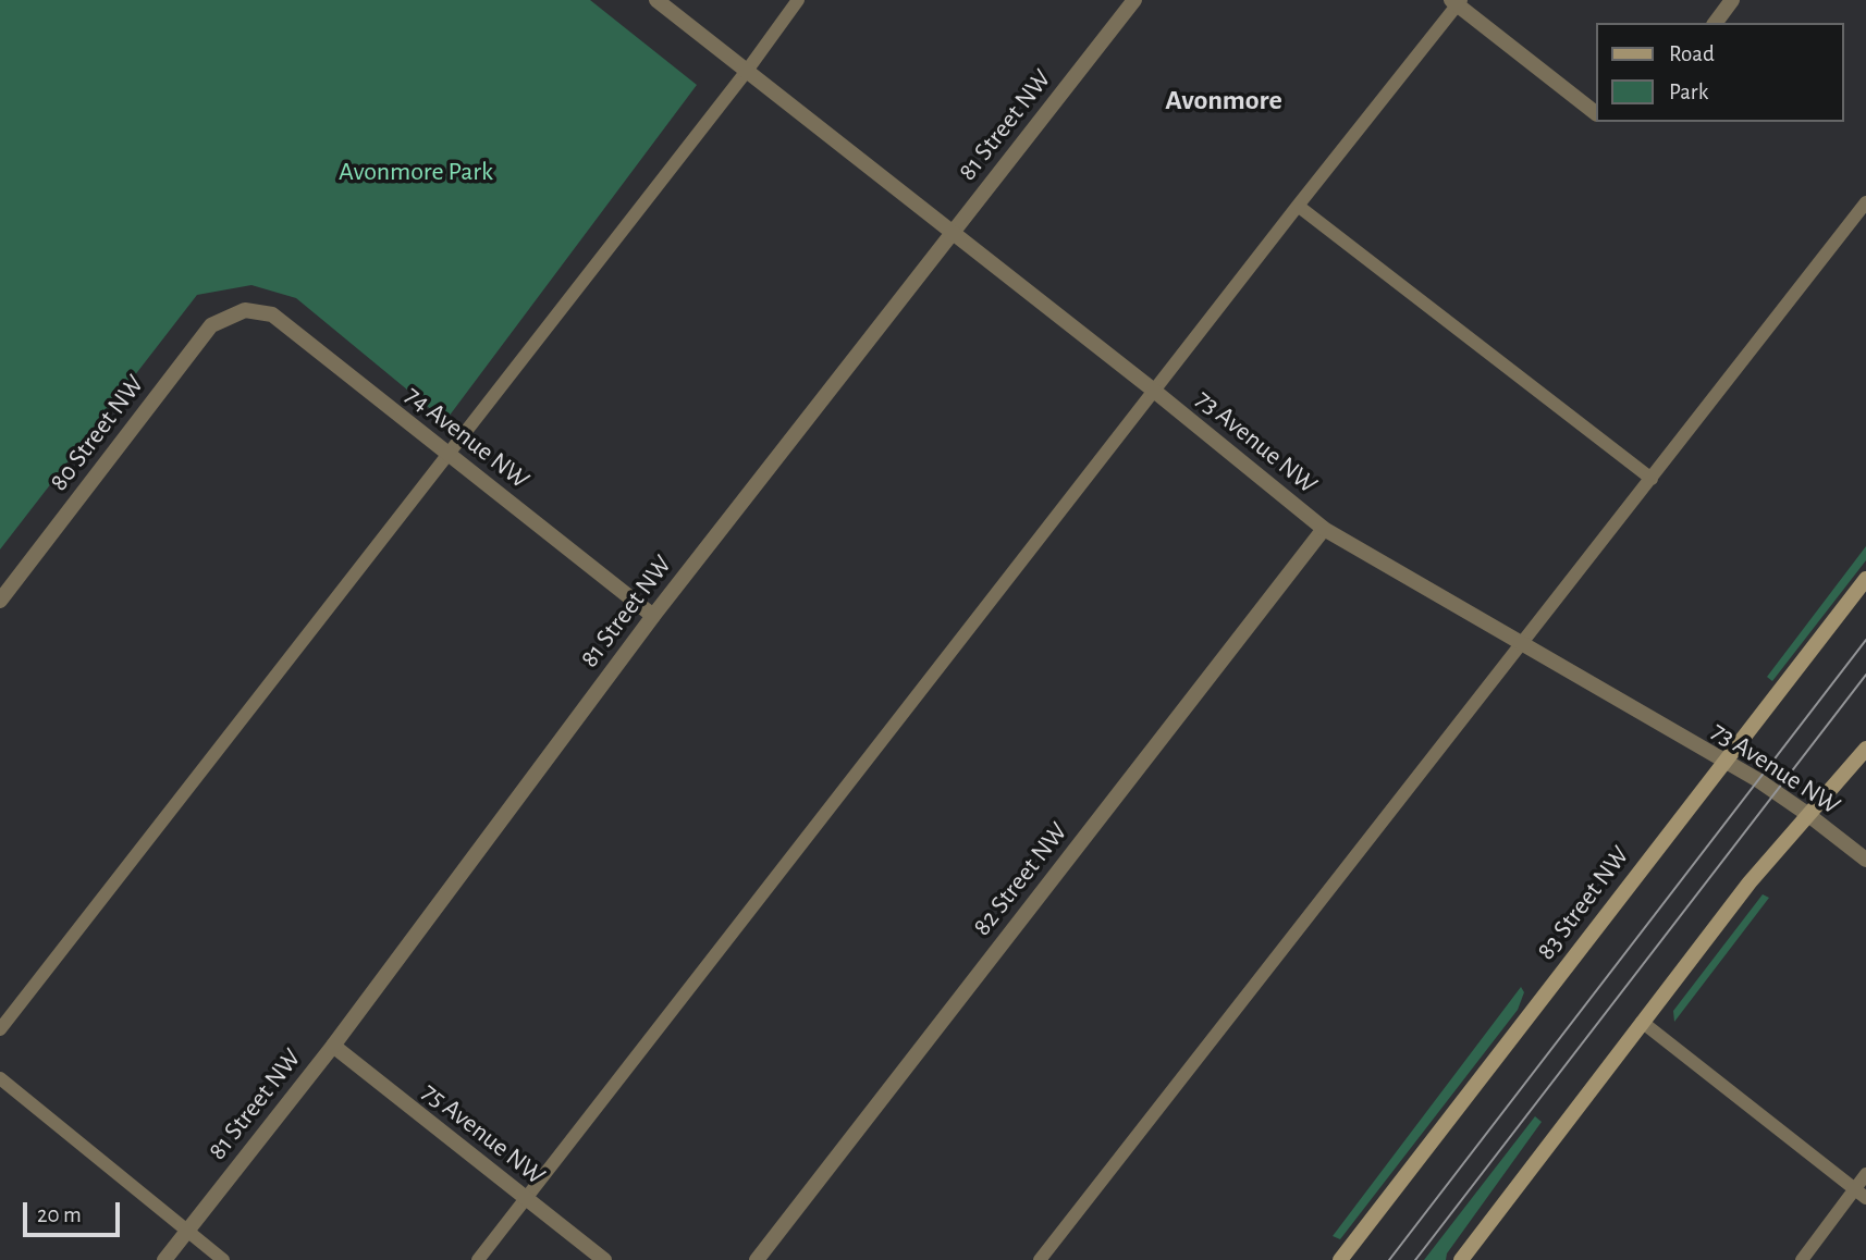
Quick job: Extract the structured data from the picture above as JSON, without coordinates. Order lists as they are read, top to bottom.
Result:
{
  "streets": {
    "main road": ["83 Street NW"],
    "street": [
      "81 Street NW",
      "80 Street NW",
      "74 Avenue NW",
      "73 Avenue NW",
      "82 Street NW",
      "75 Avenue NW"
    ]
  },
  "crossings": [
    ["81 Street NW", "74 Avenue NW"],
    ["81 Street NW", "73 Avenue NW"],
    ["81 Street NW", "75 Avenue NW"],
    ["80 Street NW", "74 Avenue NW"],
    ["73 Avenue NW", "82 Street NW"],
    ["73 Avenue NW", "83 Street NW"]
  ],
  "districts": ["Avonmore"],
  "parks": ["Avonmore Park"],
  "legend": ["Road", "Park"],
  "scale_bar": "20 m"
}
